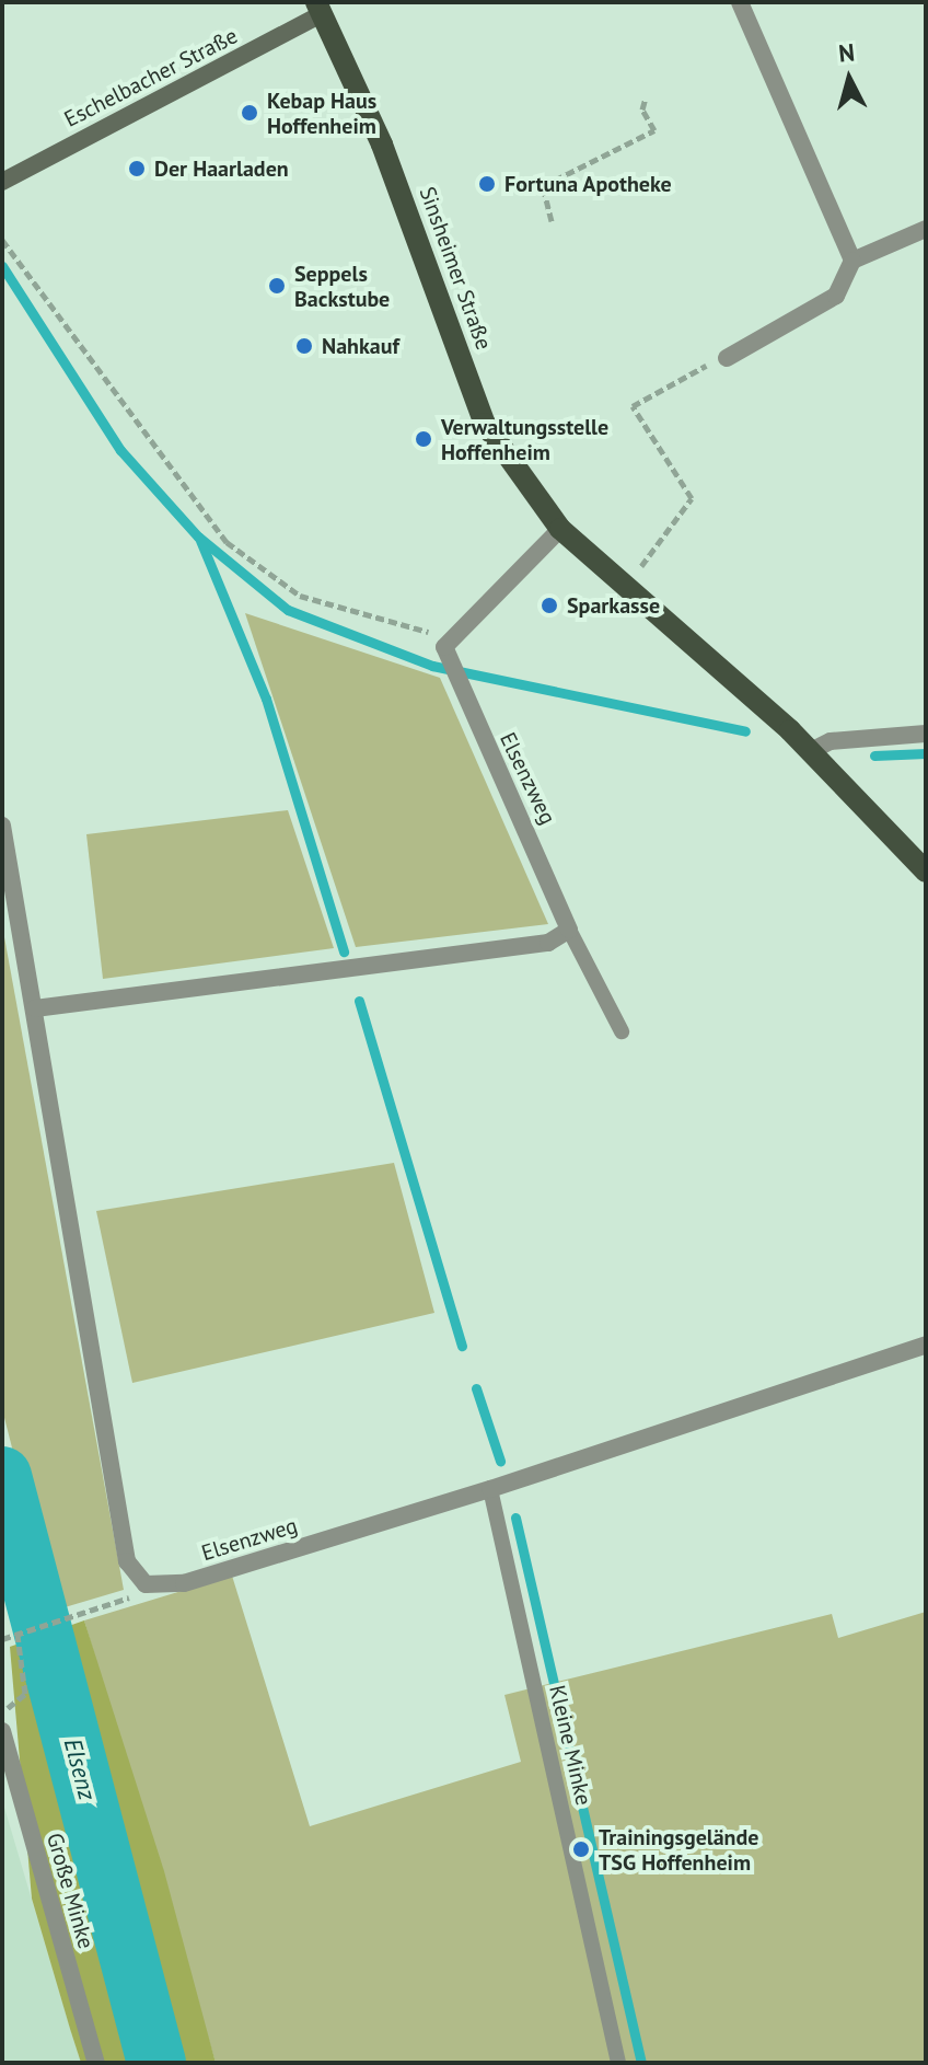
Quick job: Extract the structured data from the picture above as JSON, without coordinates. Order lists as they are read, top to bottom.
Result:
{
  "streets": {
    "main road": ["Eschelbacher Straße", "Sinsheimer Straße"],
    "street": ["Elsenzweg", "Große Minke"],
    "lane": ["Kleine Minke"]
  },
  "crossings": [
    ["Eschelbacher Straße", "Sinsheimer Straße"],
    ["Elsenzweg", "Kleine Minke"]
  ],
  "water": ["Elsenz"],
  "places": [
    "Kebap Haus Hoffenheim",
    "Der Haarladen",
    "Fortuna Apotheke",
    "Seppels Backstube",
    "Nahkauf",
    "Verwaltungsstelle Hoffenheim",
    "Sparkasse",
    "Trainingsgelände TSG Hoffenheim"
  ],
  "north": "top"
}
